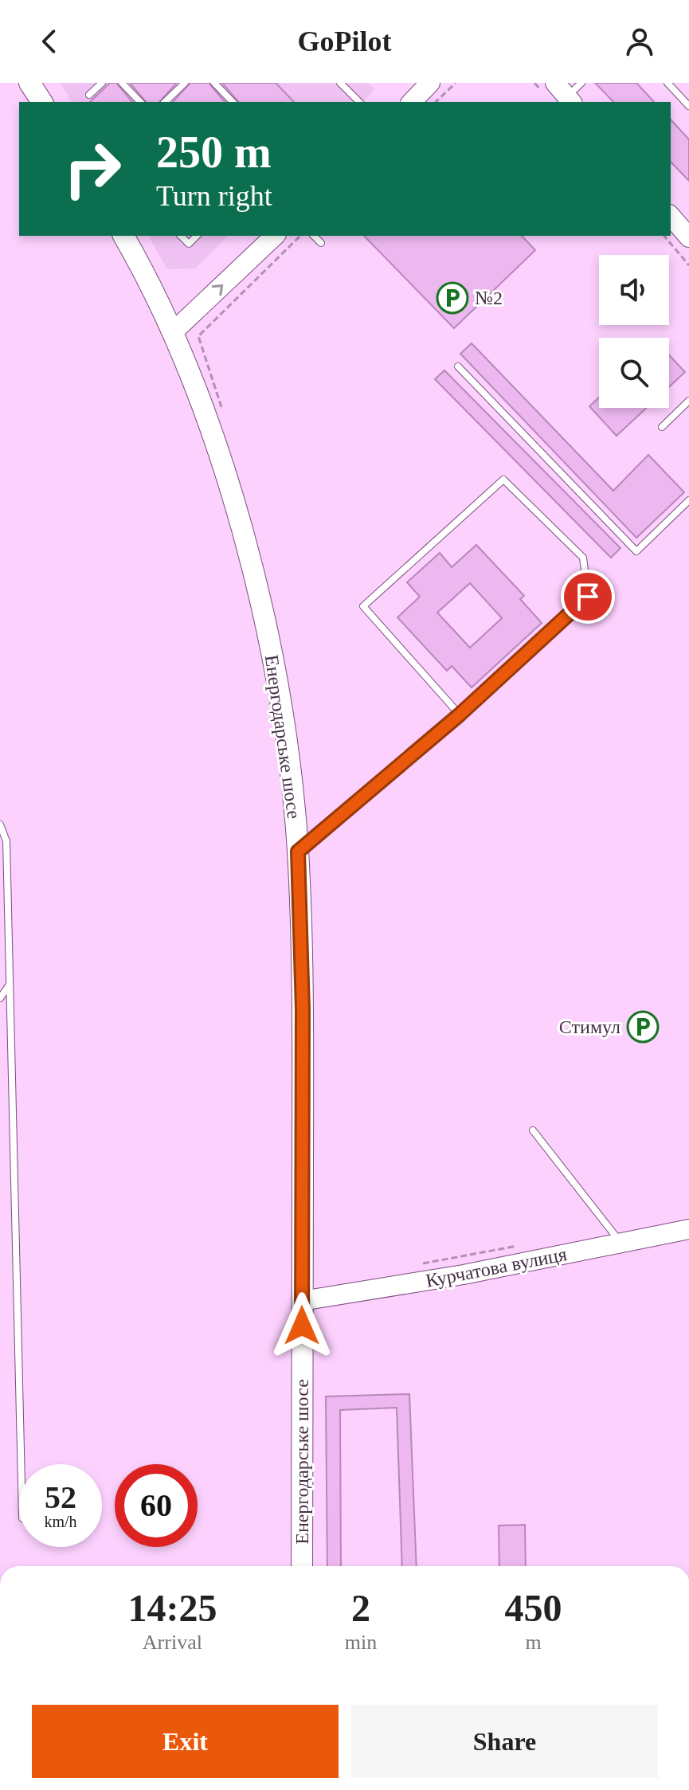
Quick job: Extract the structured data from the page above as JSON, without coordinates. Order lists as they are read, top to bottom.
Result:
{
  "streets": {
    "main road": ["Енергодарське шосе"],
    "street": ["Курчатова вулиця"]
  },
  "crossings": [
    ["Енергодарське шосе", "Курчатова вулиця"]
  ],
  "places": {
    "parking": ["№2", "Стимул"]
  },
  "page": {
    "header": "GoPilot",
    "turn": ["250 m", "Turn right"],
    "speed": "52 km/h",
    "limit": "60",
    "eta": [
      "14:25",
      "Arrival",
      "2",
      "min",
      "450",
      "m"
    ],
    "buttons": ["Exit", "Share"]
  }
}
